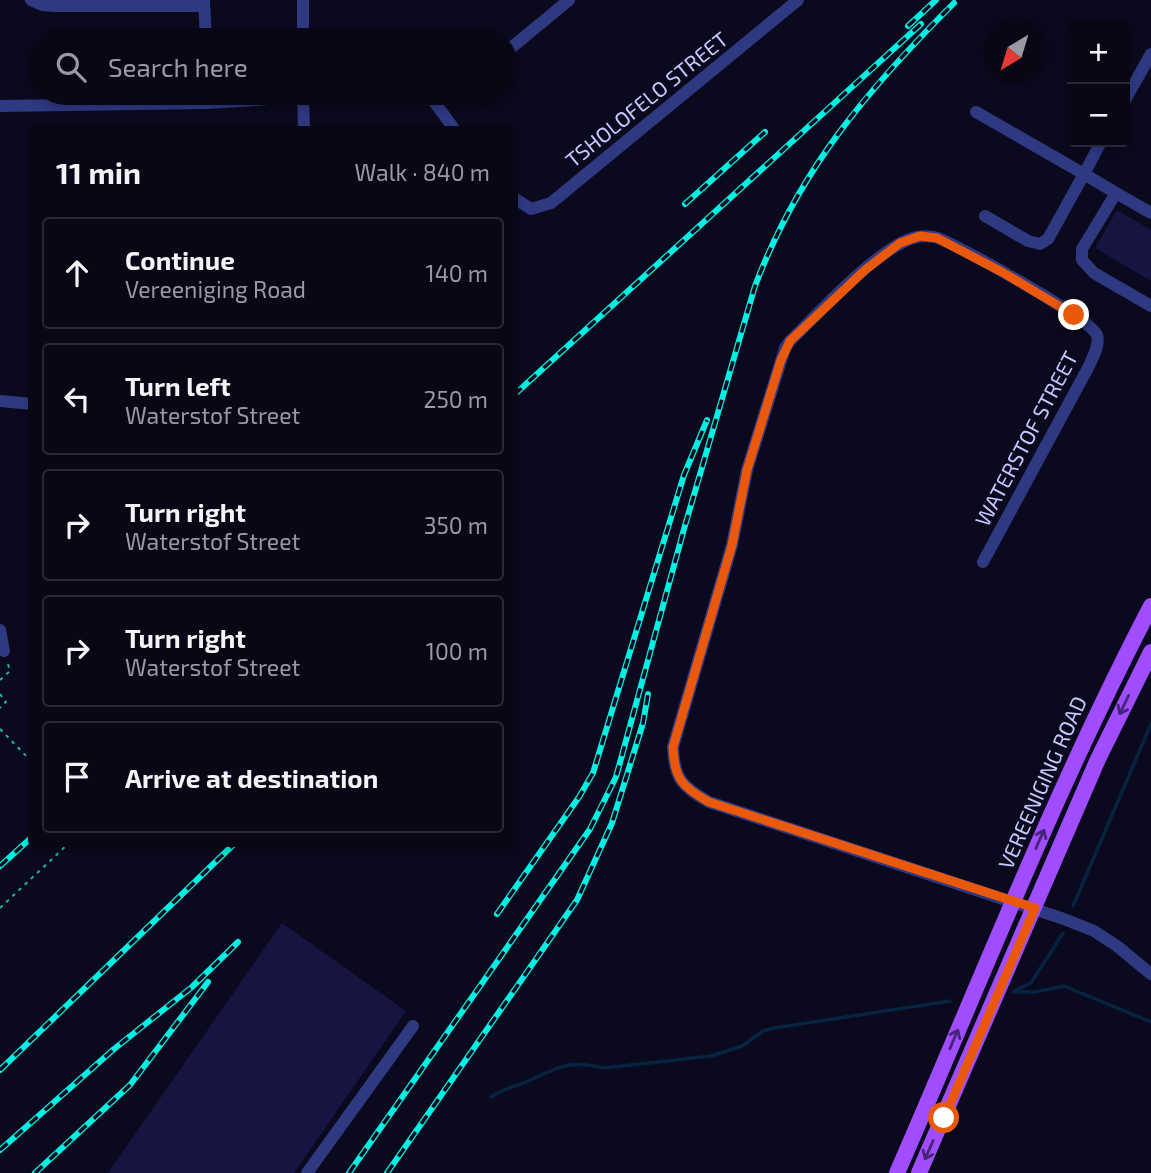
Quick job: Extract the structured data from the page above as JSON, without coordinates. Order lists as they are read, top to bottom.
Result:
{
  "streets": {
    "main road": ["VEREENIGING ROAD"],
    "street": ["TSHOLOFELO STREET", "WATERSTOF STREET"]
  },
  "crossings": [
    ["WATERSTOF STREET", "VEREENIGING ROAD"]
  ],
  "north": "bottom left",
  "page": {
    "map_buttons": ["+", "−"],
    "search": "Search here",
    "heading": ["11 min", "Walk · 840 m"],
    "list": [
      ["Continue", "Vereeniging Road", "140 m"],
      ["Turn left", "Waterstof Street", "250 m"],
      ["Turn right", "Waterstof Street", "350 m"],
      ["Turn right", "Waterstof Street", "100 m"],
      "Arrive at destination"
    ]
  }
}
